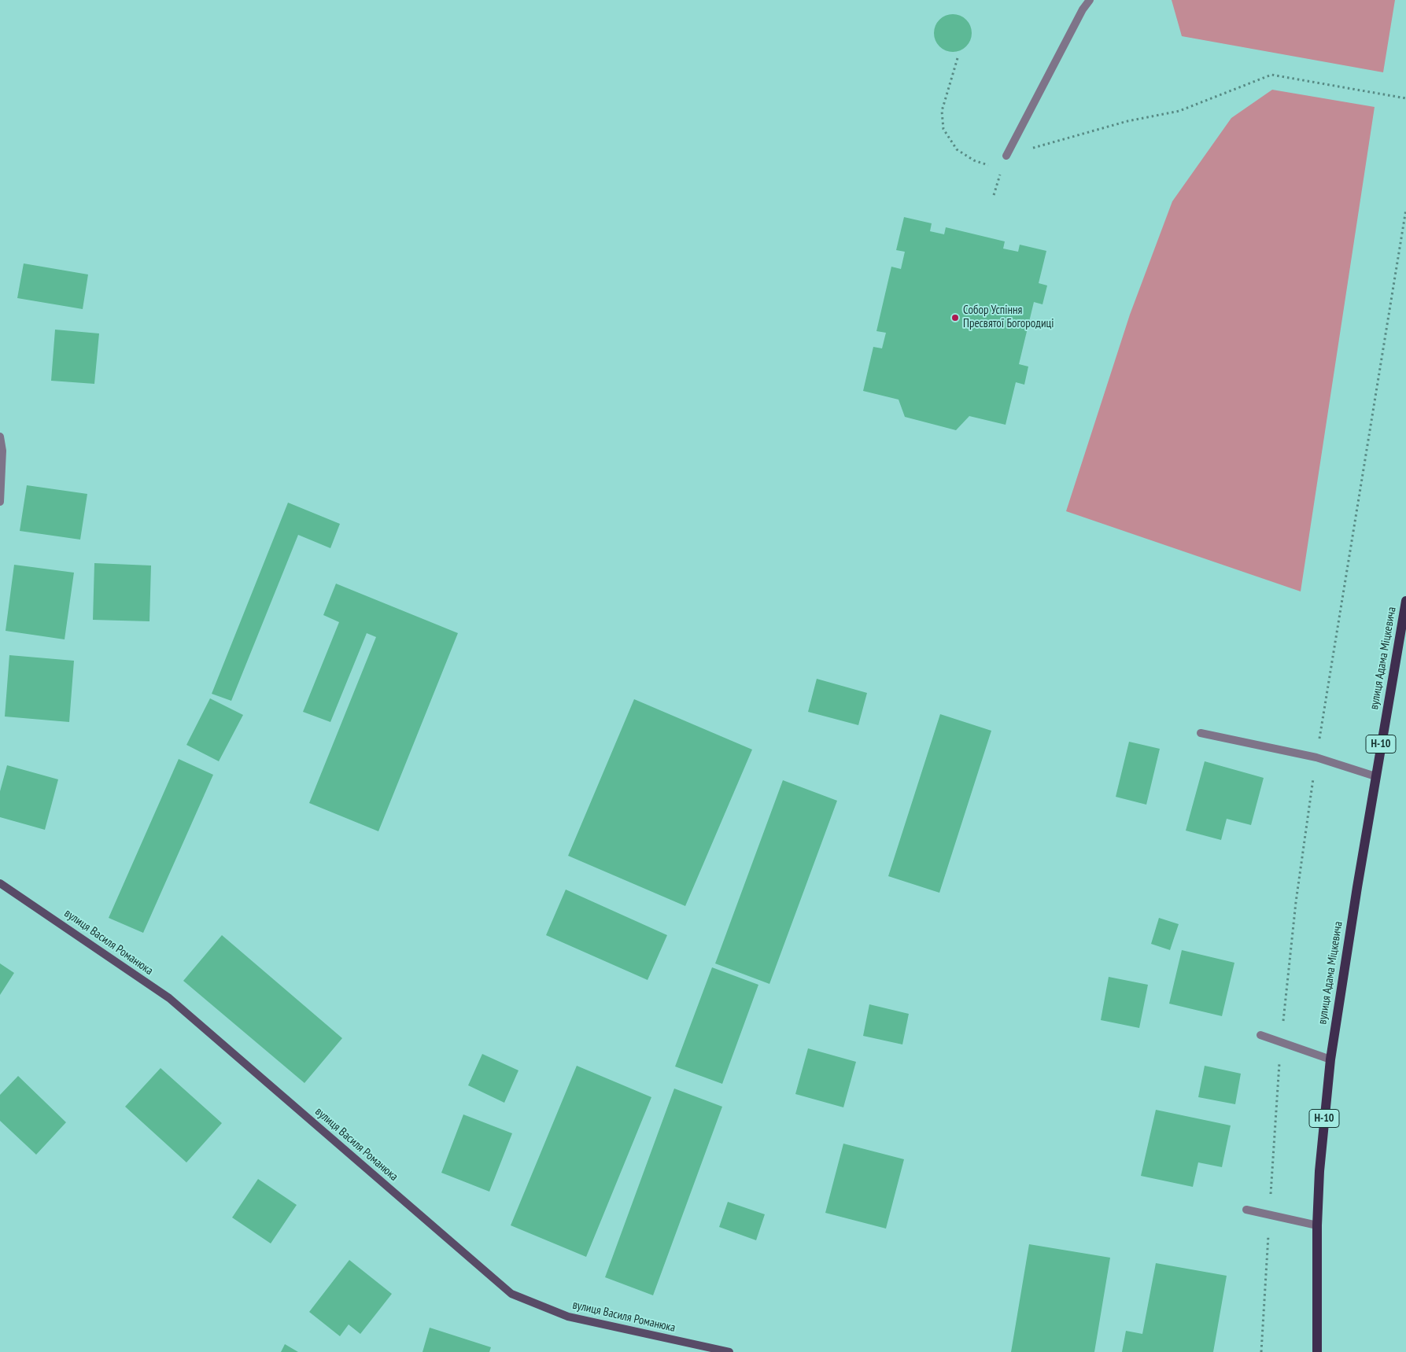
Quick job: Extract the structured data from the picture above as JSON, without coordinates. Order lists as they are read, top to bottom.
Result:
{
  "streets": {
    "main road": ["вулиця Адама Міцкевича", "Н-10"],
    "street": ["вулиця Василя Романюка"]
  },
  "places": ["Собор Успіння Пресвятої Богородиці"]
}
